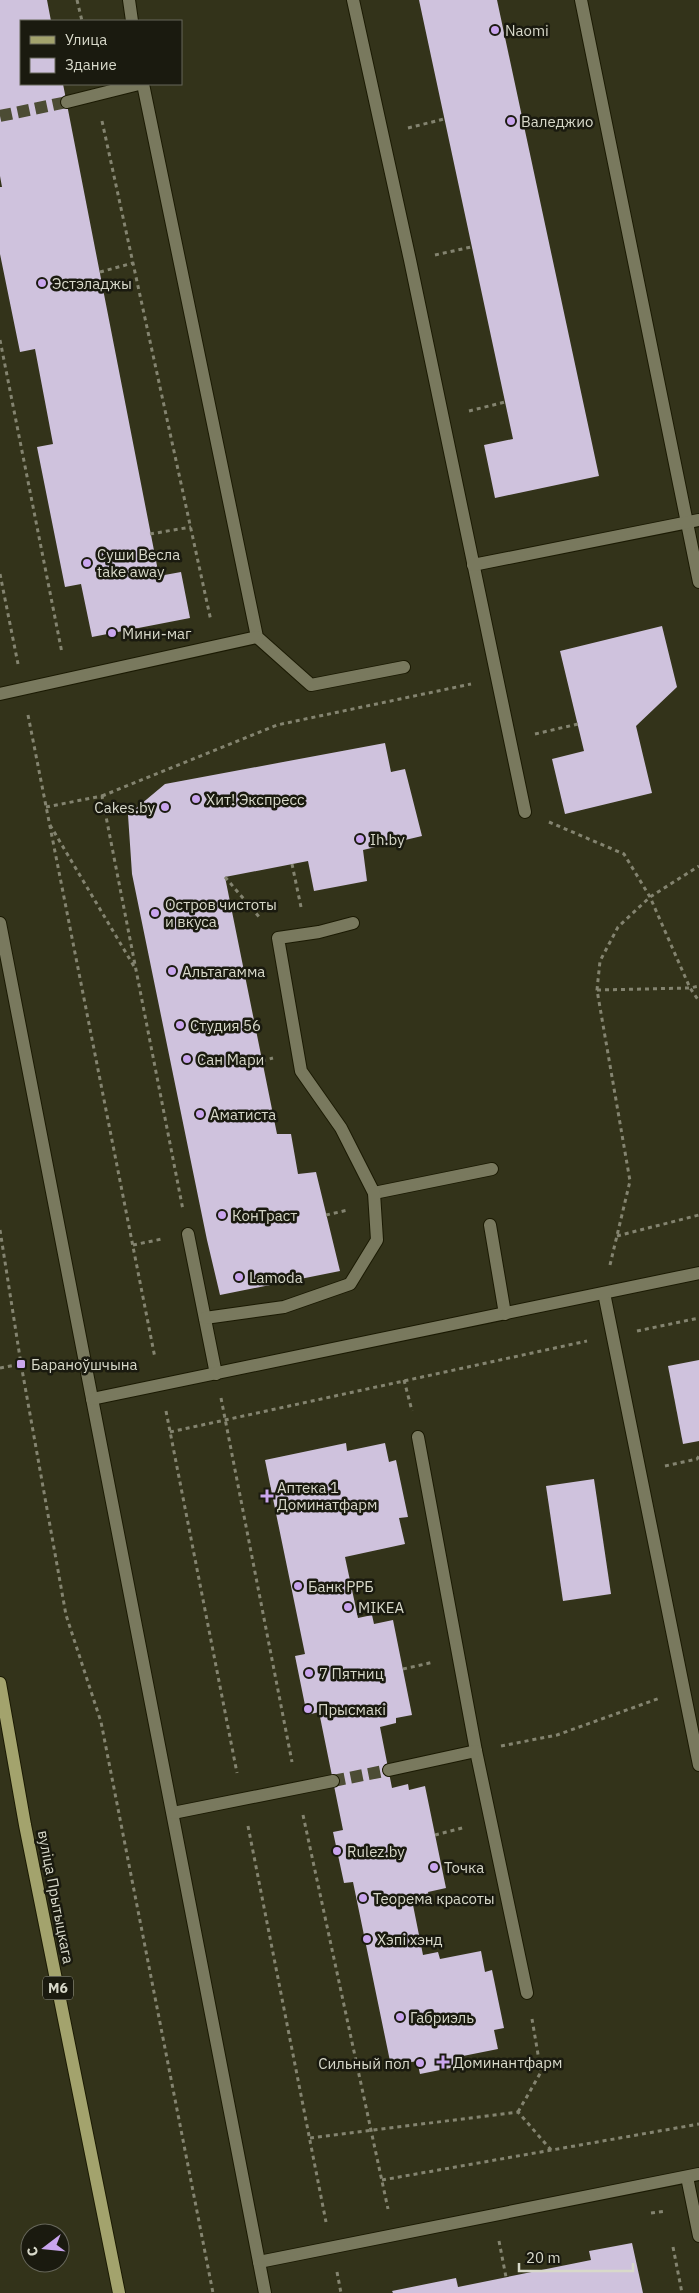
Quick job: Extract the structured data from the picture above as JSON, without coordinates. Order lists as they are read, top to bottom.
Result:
{
  "streets": {
    "main road": ["вуліца Прытыцкага", "М6"]
  },
  "places": {
    "other": [
      "Naomi",
      "Валеджио",
      "Эстэладжы",
      "Суши Весла take away",
      "Мини-маг",
      "Хит! Экспресс",
      "Cakes.by",
      "Ih.by",
      "Остров чистоты и вкуса",
      "Альтагамма",
      "Студия 56",
      "Сан Мари",
      "Аматиста",
      "КонТраст",
      "Lamoda",
      "Банк РРБ",
      "MIKEA",
      "7 Пятниц",
      "Прысмакі",
      "Rulez.by",
      "Точка",
      "Теорема красоты",
      "Хэпі хэнд",
      "Габриэль",
      "Сильный пол"
    ],
    "transit": ["Бараноўшчына"],
    "health": ["Аптека 1 Доминатфарм", "Доминантфарм"]
  },
  "legend": ["Улица", "Здание"],
  "scale_bar": "20 m",
  "north": "left"
}
